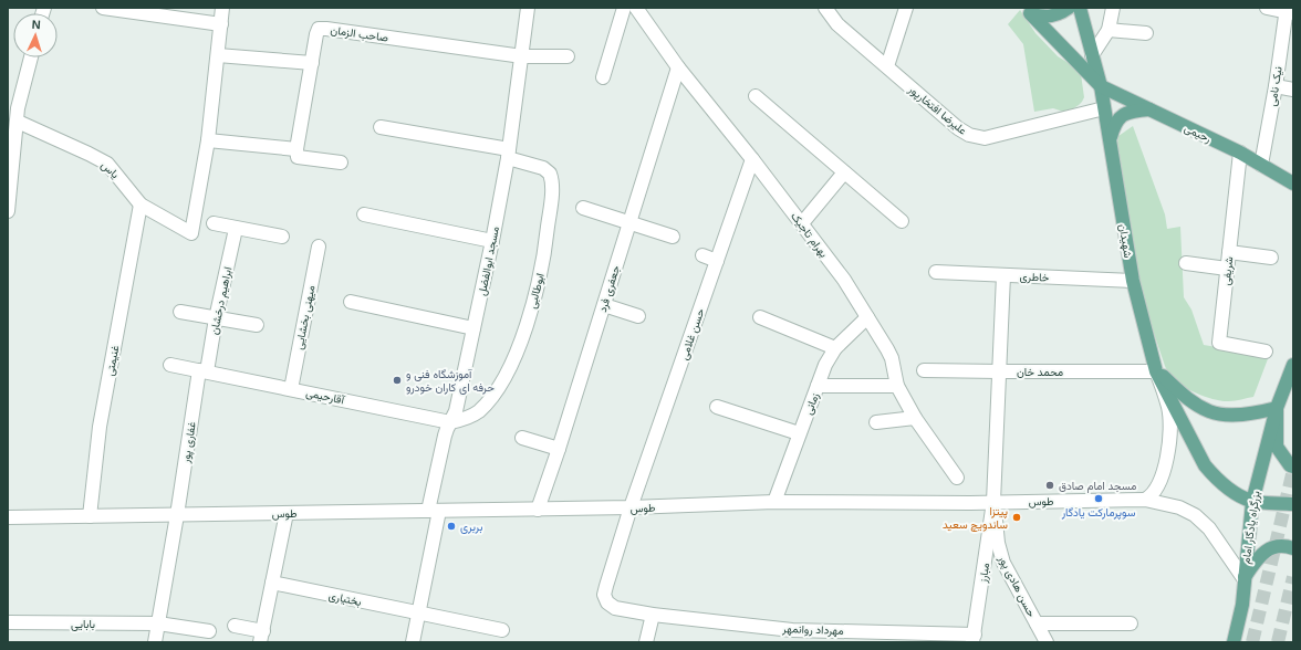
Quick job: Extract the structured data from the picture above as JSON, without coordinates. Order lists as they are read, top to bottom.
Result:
{
  "streets": {
    "main road": ["رحیمی", "شهیدان", "بزرگراه یادگار امام"],
    "street": [
      "صاحب الزمان",
      "نیک نامی",
      "علیرضا افتخارپور",
      "یاس",
      "بهرام تاجیک",
      "مسجد ابوالفضل",
      "شریفی",
      "خاطری",
      "جعفری فرد",
      "ابوطالبی",
      "ابراهیم درخشان",
      "میهنی بخشایی",
      "حسن غلامی",
      "غنیمتی",
      "محمد خان",
      "آقارحیمی",
      "زمانی",
      "غفاری پور",
      "طوس",
      "مبارز",
      "حسن هادی پور",
      "بختیاری",
      "بابایی",
      "مهرداد روانمهر"
    ]
  },
  "crossings": [
    ["صاحب الزمان", "مسجد ابوالفضل"],
    ["نیک نامی", "رحیمی"],
    ["علیرضا افتخارپور", "شهیدان"],
    ["رحیمی", "شهیدان"],
    ["رحیمی", "شریفی"],
    ["یاس", "غنیمتی"],
    ["بهرام تاجیک", "جعفری فرد"],
    ["بهرام تاجیک", "حسن غلامی"],
    ["بهرام تاجیک", "زمانی"],
    ["شهیدان", "خاطری"],
    ["شهیدان", "محمد خان"],
    ["شهیدان", "بزرگراه یادگار امام"],
    ["مسجد ابوالفضل", "ابوطالبی"],
    ["مسجد ابوالفضل", "آقارحیمی"],
    ["مسجد ابوالفضل", "طوس"],
    ["مسجد ابوالفضل", "بختیاری"],
    ["جعفری فرد", "طوس"],
    ["ابوطالبی", "آقارحیمی"],
    ["ابراهیم درخشان", "آقارحیمی"],
    ["ابراهیم درخشان", "غفاری پور"],
    ["میهنی بخشایی", "آقارحیمی"],
    ["حسن غلامی", "طوس"],
    ["حسن غلامی", "مهرداد روانمهر"],
    ["غنیمتی", "طوس"],
    ["آقارحیمی", "غفاری پور"],
    ["زمانی", "طوس"],
    ["غفاری پور", "طوس"],
    ["غفاری پور", "بابایی"],
    ["طوس", "بزرگراه یادگار امام"],
    ["طوس", "مبارز"],
    ["طوس", "حسن هادی پور"],
    ["مبارز", "حسن هادی پور"],
    ["مبارز", "مهرداد روانمهر"]
  ],
  "places": [
    "آموزشگاه فنی و حرفه ای کاران خودرو",
    "مسجد امام صادق",
    "سوپرمارکت یادگار",
    "پیتزا ساندویچ سعید",
    "بربری"
  ],
  "north": "top"
}
